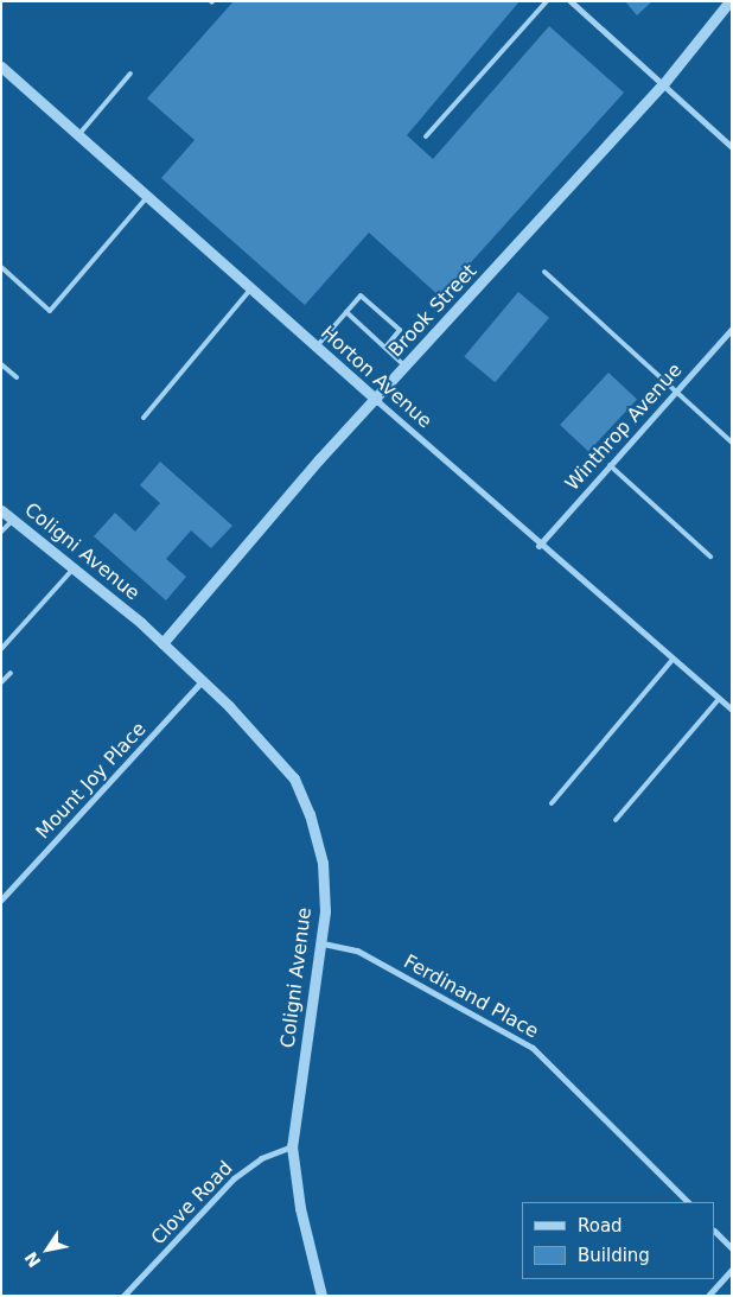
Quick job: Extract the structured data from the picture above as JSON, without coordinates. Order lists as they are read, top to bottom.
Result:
{
  "streets": {
    "street": [
      "Brook Street",
      "Horton Avenue",
      "Winthrop Avenue",
      "Coligni Avenue",
      "Mount Joy Place",
      "Ferdinand Place",
      "Clove Road"
    ]
  },
  "crossings": [
    ["Brook Street", "Horton Avenue"],
    ["Brook Street", "Coligni Avenue"],
    ["Horton Avenue", "Winthrop Avenue"],
    ["Coligni Avenue", "Mount Joy Place"],
    ["Coligni Avenue", "Ferdinand Place"],
    ["Coligni Avenue", "Clove Road"]
  ],
  "legend": ["Road", "Building"],
  "north": "bottom left"
}
